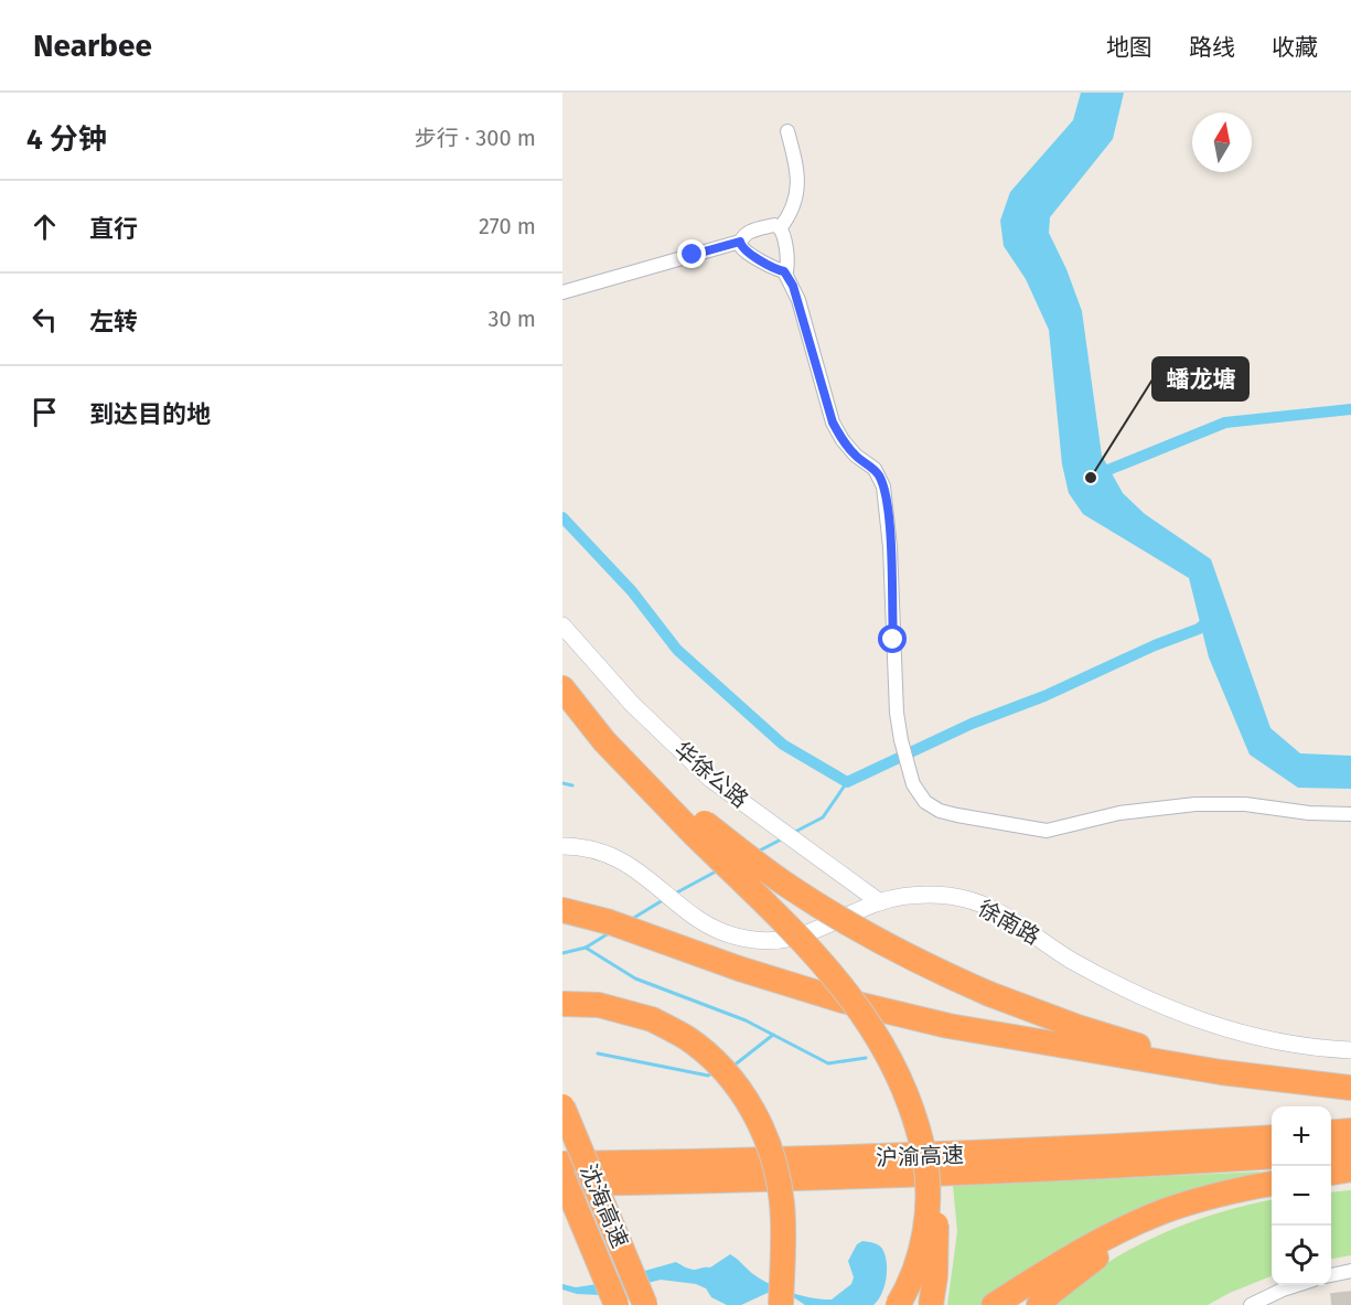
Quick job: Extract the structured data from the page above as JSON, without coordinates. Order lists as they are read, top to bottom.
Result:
{
  "streets": {
    "highway": ["沪渝高速", "沈海高速"],
    "street": ["华徐公路", "徐南路"]
  },
  "crossings": [
    ["华徐公路", "徐南路"]
  ],
  "places": ["蟠龙塘"],
  "north": "top",
  "page": {
    "header": "Nearbee",
    "nav": ["地图", "路线", "收藏"],
    "heading": ["4 分钟", "步行 · 300 m"],
    "list": [
      ["直行", "270 m"],
      ["左转", "30 m"],
      "到达目的地"
    ],
    "map_buttons": ["+", "−"]
  }
}
